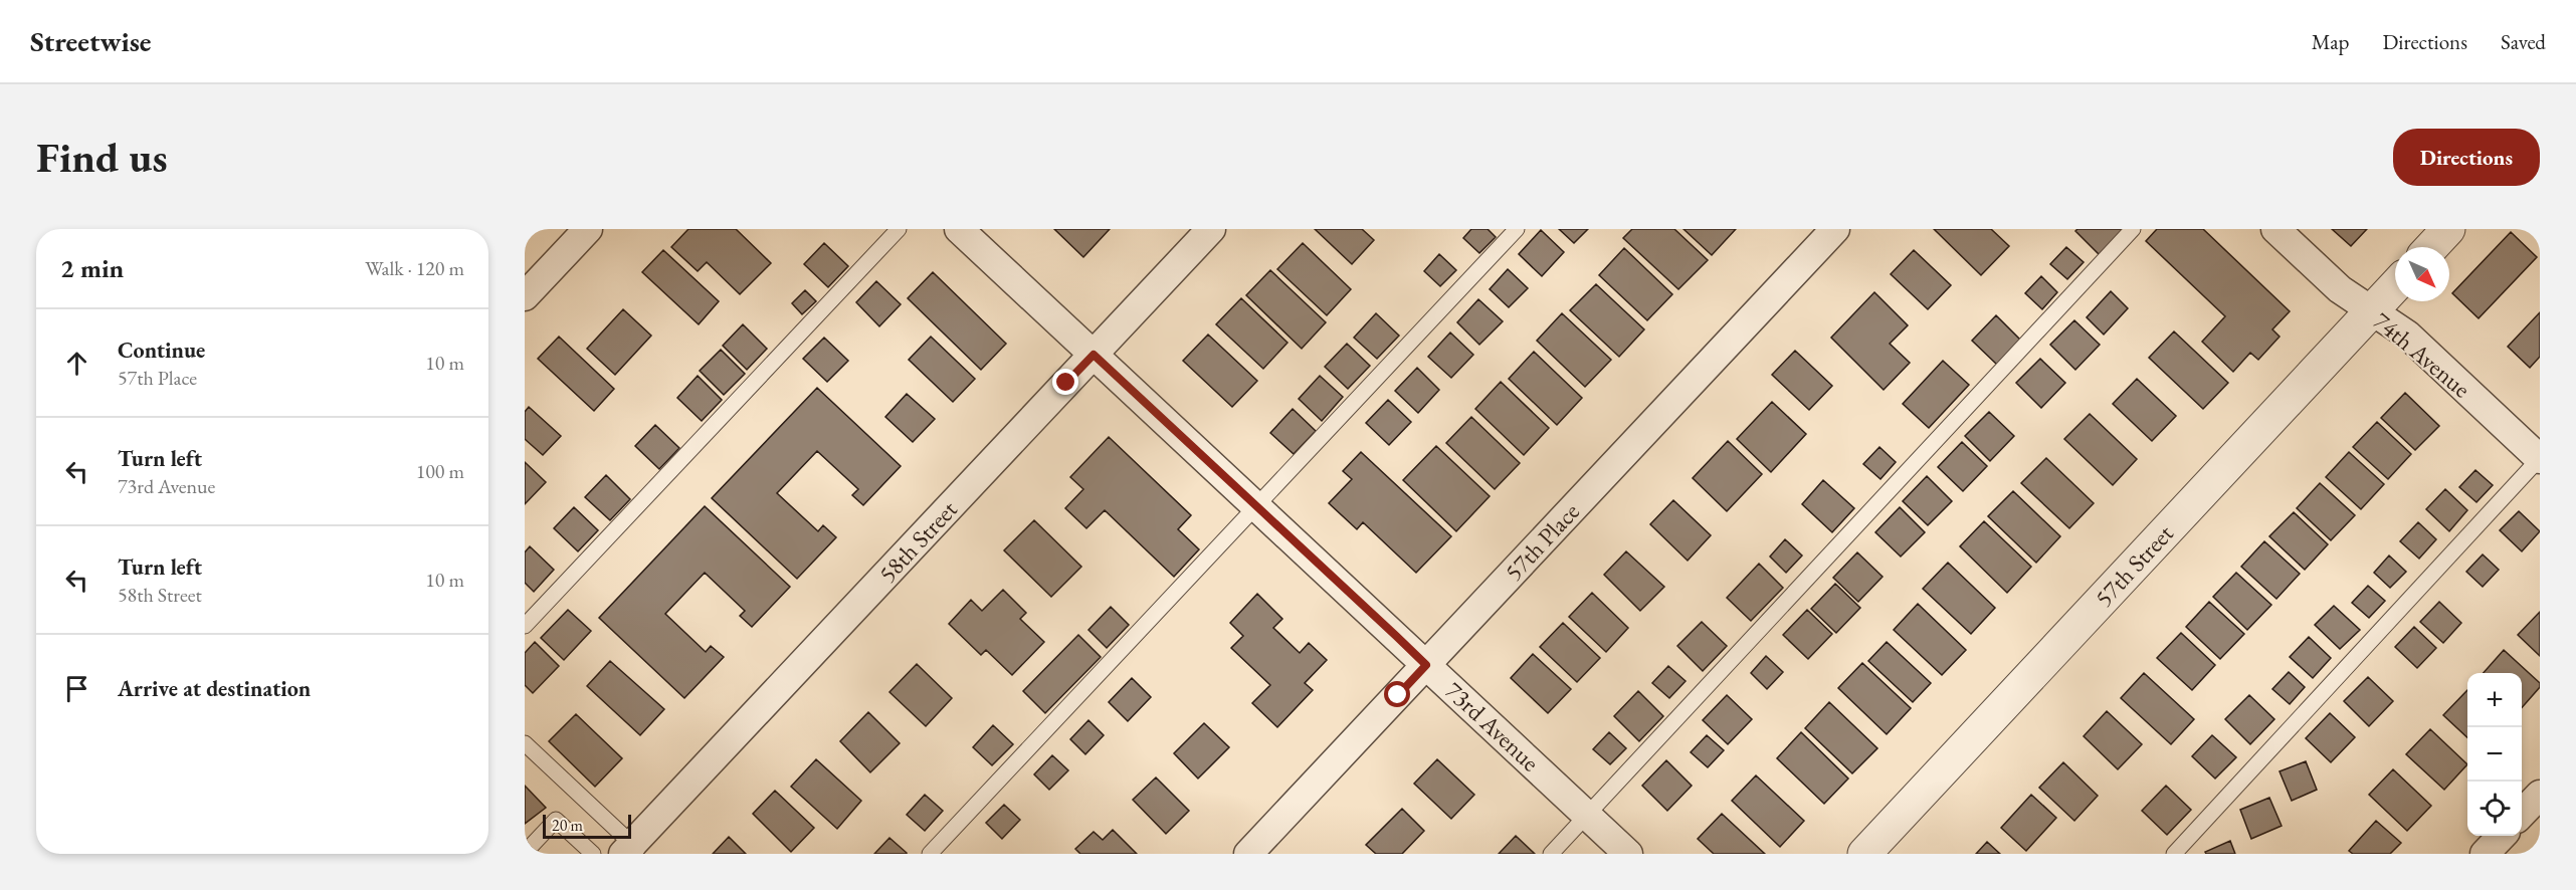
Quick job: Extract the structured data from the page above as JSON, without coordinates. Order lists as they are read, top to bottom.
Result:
{
  "streets": {
    "street": [
      "74th Avenue",
      "58th Street",
      "57th Place",
      "57th Street",
      "73rd Avenue"
    ]
  },
  "crossings": [
    ["74th Avenue", "57th Street"],
    ["58th Street", "73rd Avenue"],
    ["57th Place", "73rd Avenue"]
  ],
  "scale_bar": "20 m",
  "north": "bottom right",
  "page": {
    "header": "Streetwise",
    "nav": ["Map", "Directions", "Saved"],
    "buttons": "Directions",
    "title": "Find us",
    "heading": ["2 min", "Walk · 120 m"],
    "list": [
      ["Continue", "57th Place", "10 m"],
      ["Turn left", "73rd Avenue", "100 m"],
      ["Turn left", "58th Street", "10 m"],
      "Arrive at destination"
    ],
    "map_buttons": ["+", "−"],
    "scale": "20 m"
  }
}
